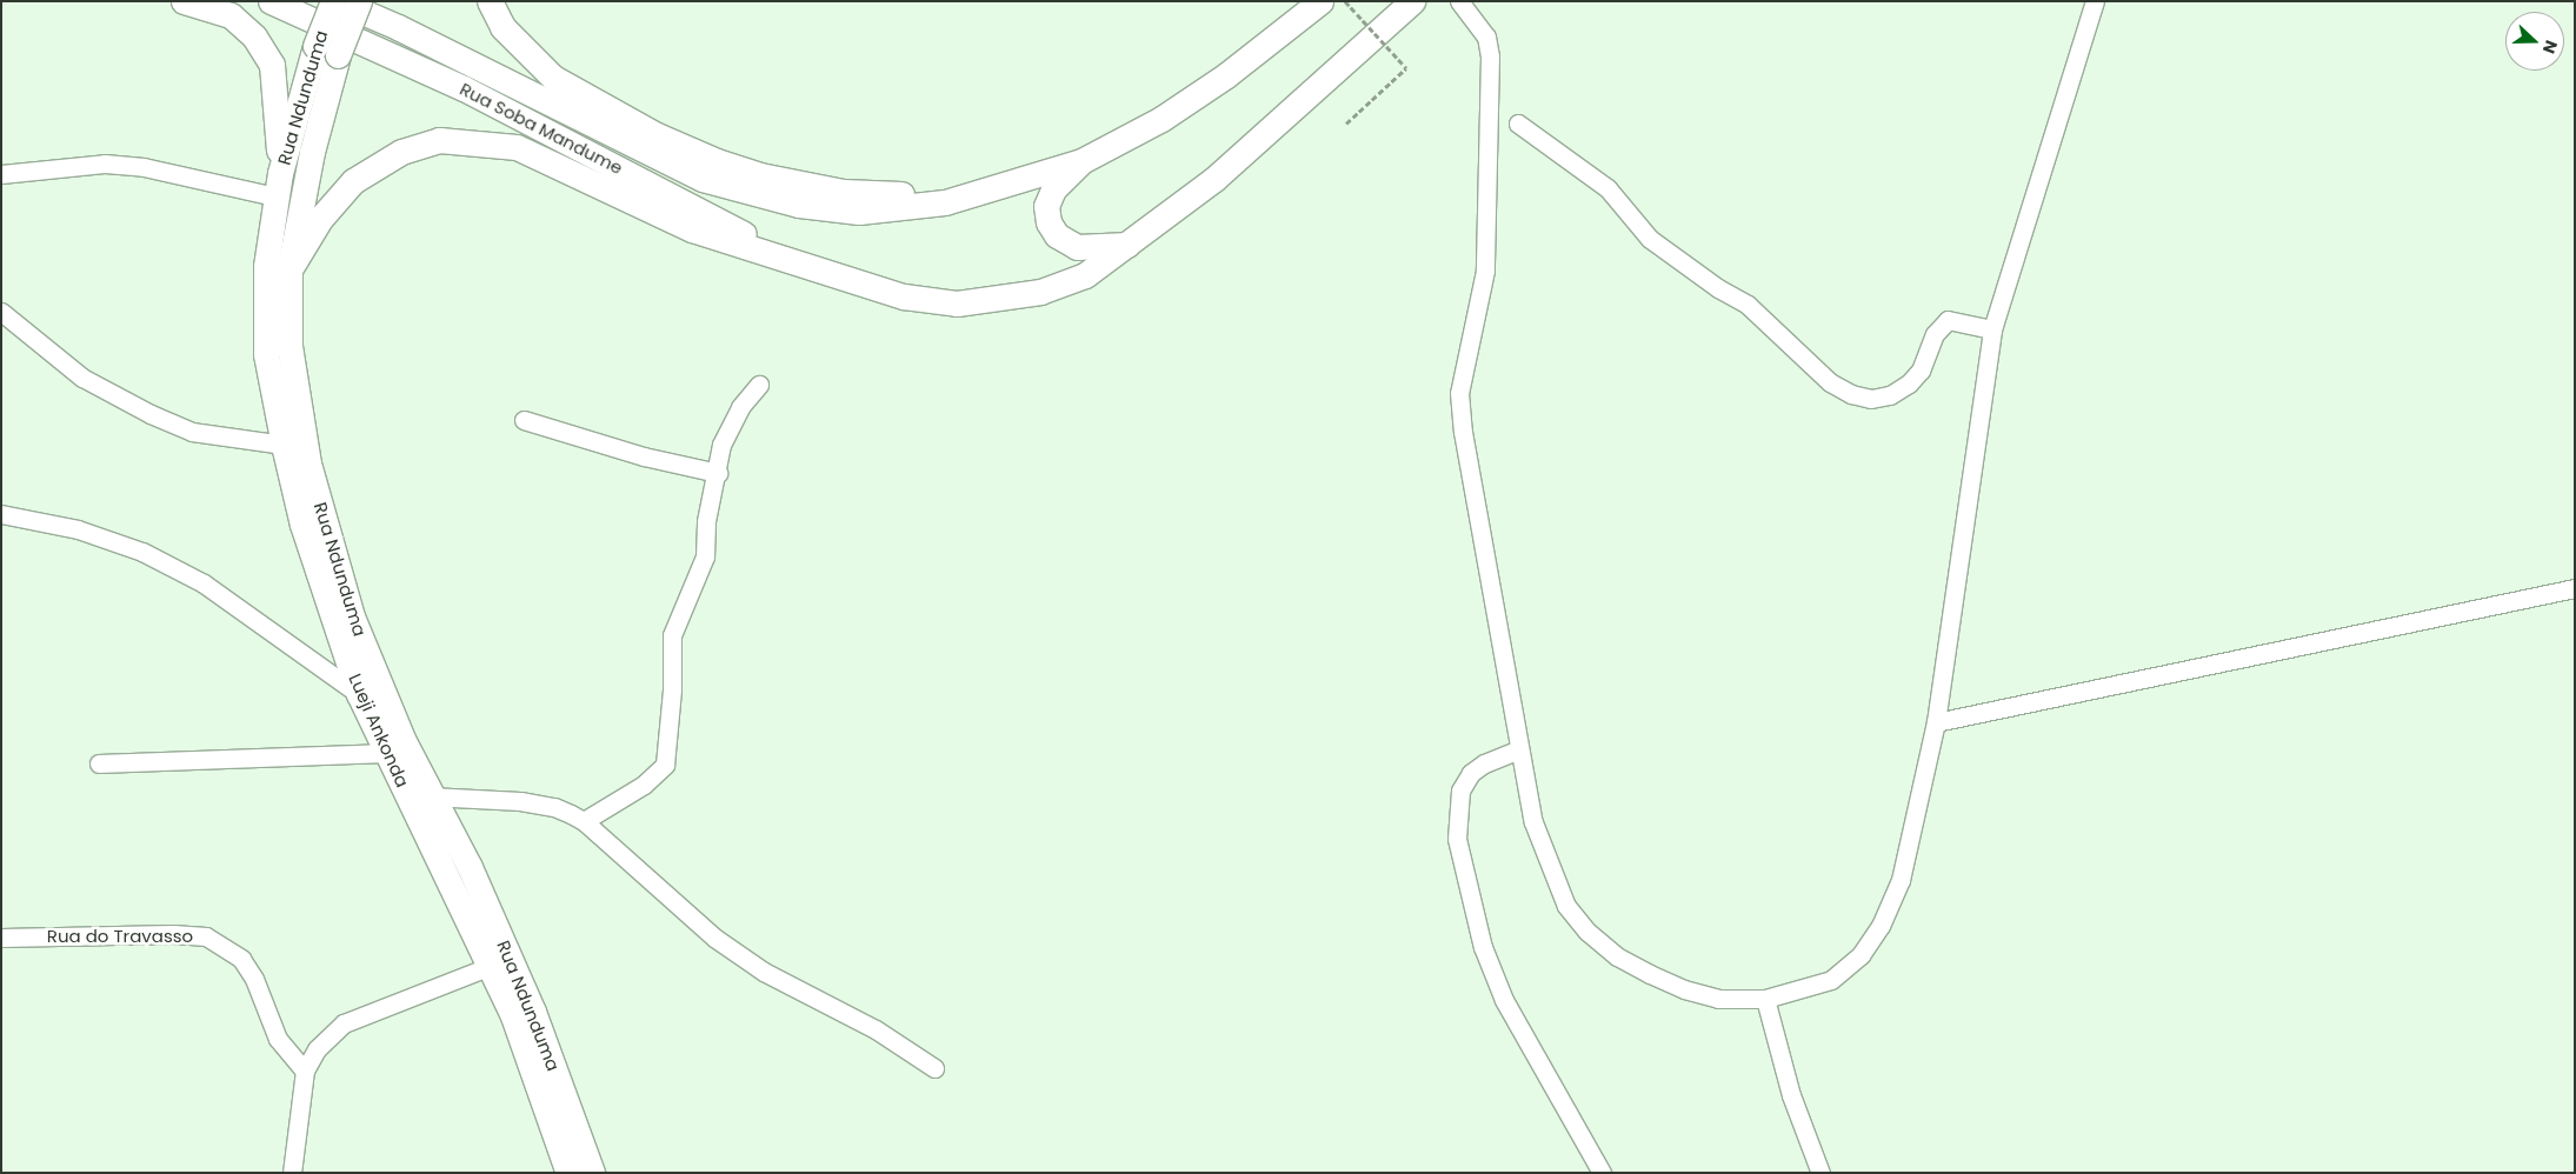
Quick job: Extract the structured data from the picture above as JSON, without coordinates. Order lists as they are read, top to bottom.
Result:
{
  "streets": {
    "main road": ["Rua Ndunduma", "Rua Soba Mandume", "Lueji Ankonda"],
    "street": ["Rua do Travasso"]
  },
  "crossings": [
    ["Rua Ndunduma", "Lueji Ankonda"]
  ],
  "north": "right"
}
